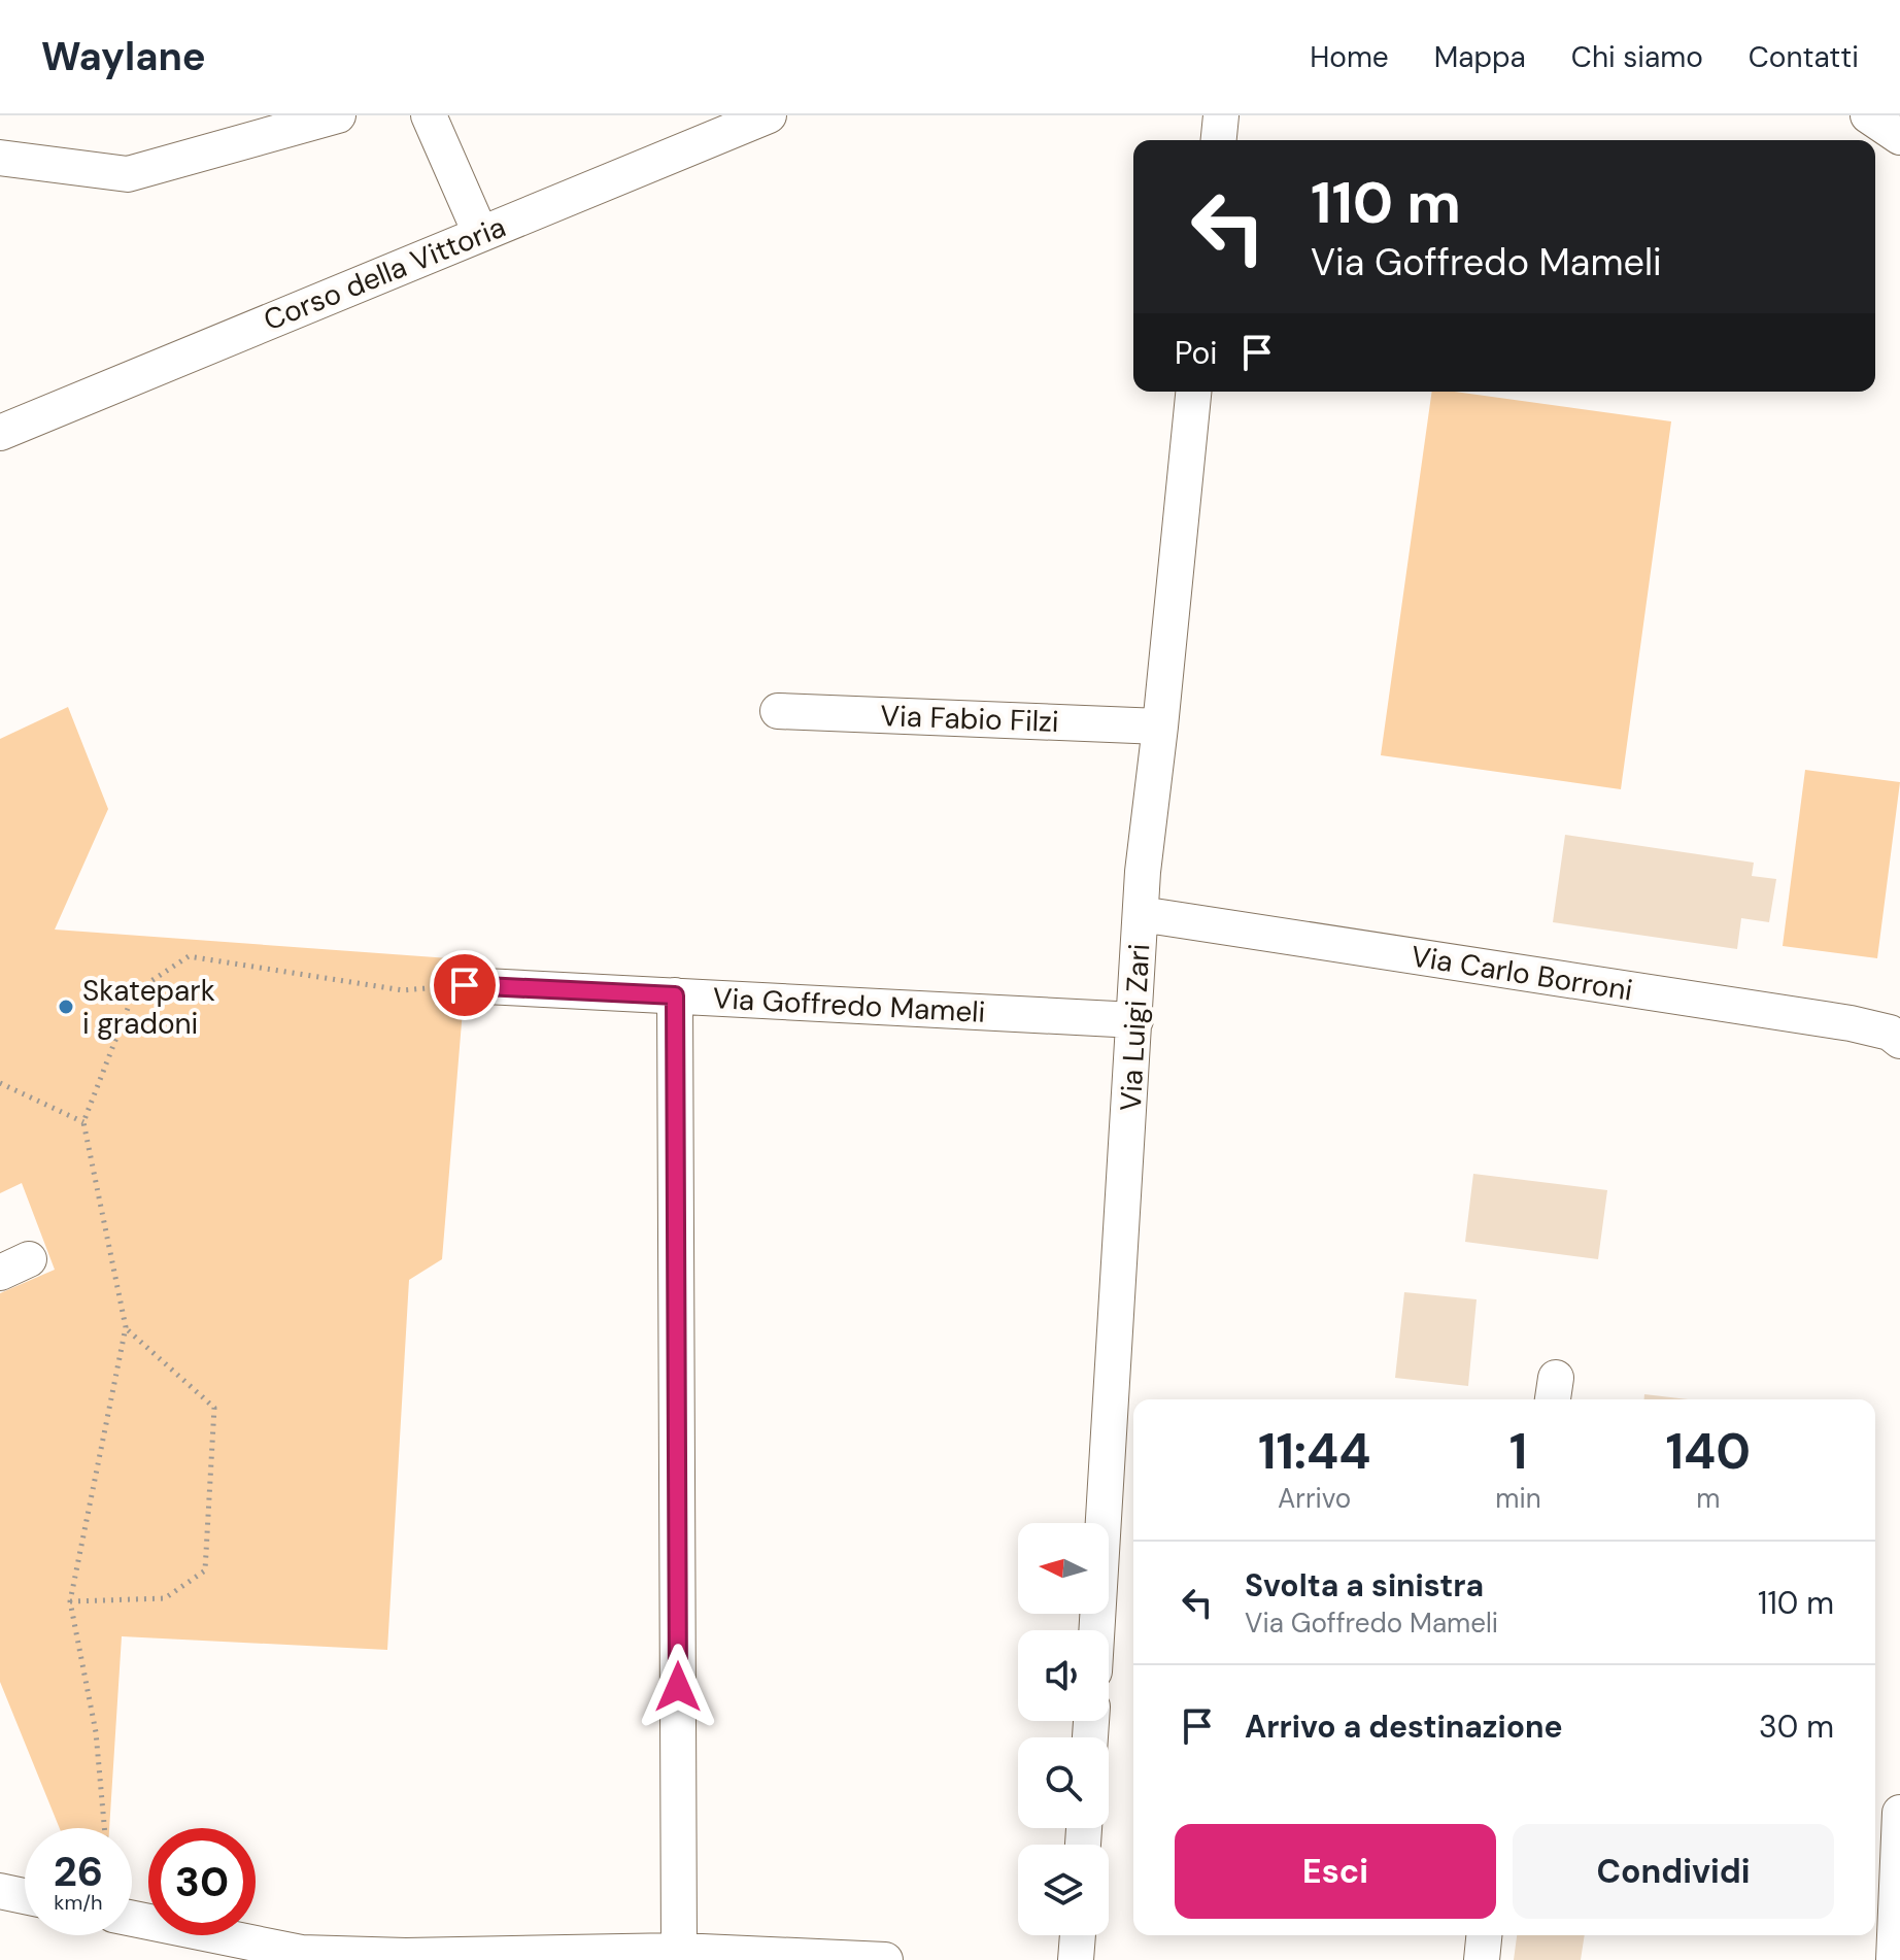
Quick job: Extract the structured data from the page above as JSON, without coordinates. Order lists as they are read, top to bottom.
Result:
{
  "streets": {
    "street": [
      "Corso della Vittoria",
      "Via Fabio Filzi",
      "Via Carlo Borroni",
      "Via Goffredo Mameli",
      "Via Luigi Zari"
    ]
  },
  "crossings": [
    ["Via Fabio Filzi", "Via Luigi Zari"],
    ["Via Carlo Borroni", "Via Luigi Zari"],
    ["Via Goffredo Mameli", "Via Luigi Zari"]
  ],
  "places": ["Skatepark i gradoni"],
  "north": "left",
  "page": {
    "header": "Waylane",
    "nav": [
      "Home",
      "Mappa",
      "Chi siamo",
      "Contatti"
    ],
    "turn": ["110 m", "Via Goffredo Mameli"],
    "then": "Poi",
    "eta": [
      "11:44",
      "Arrivo",
      "1",
      "min",
      "140",
      "m"
    ],
    "list": [
      {
        "name": "Svolta a sinistra",
        "note": "Via Goffredo Mameli",
        "value": "110 m"
      },
      {
        "name": "Arrivo a destinazione",
        "value": "30 m"
      }
    ],
    "buttons": ["Esci", "Condividi"],
    "speed": "26 km/h",
    "limit": "30"
  }
}
